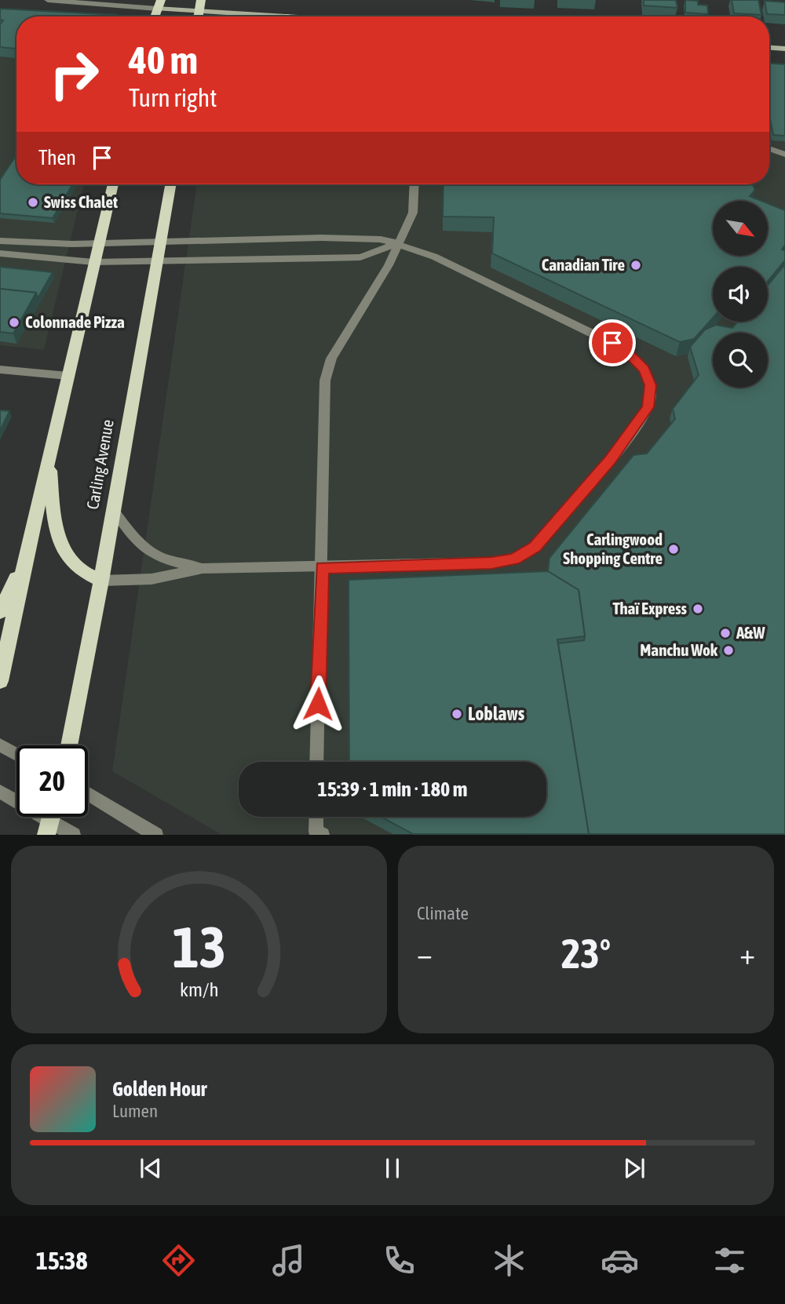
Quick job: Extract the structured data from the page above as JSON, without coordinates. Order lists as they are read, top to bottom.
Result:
{
  "streets": {
    "main road": ["Carling Avenue"]
  },
  "places": [
    "Swiss Chalet",
    "Canadian Tire",
    "Colonnade Pizza",
    "Carlingwood Shopping Centre",
    "Thaï Express",
    "A&W",
    "Manchu Wok",
    "Loblaws"
  ],
  "north": "bottom right",
  "page": {
    "turn": ["40 m", "Turn right"],
    "then": "Then",
    "limit": "20",
    "trip": "15:39 · 1 min · 180 m",
    "tile": "Climate",
    "heat": ["−", "23°", "+"],
    "song": ["Golden Hour", "Lumen"],
    "tabs": "15:38",
    "gauge": ["13", "km/h"]
  }
}
